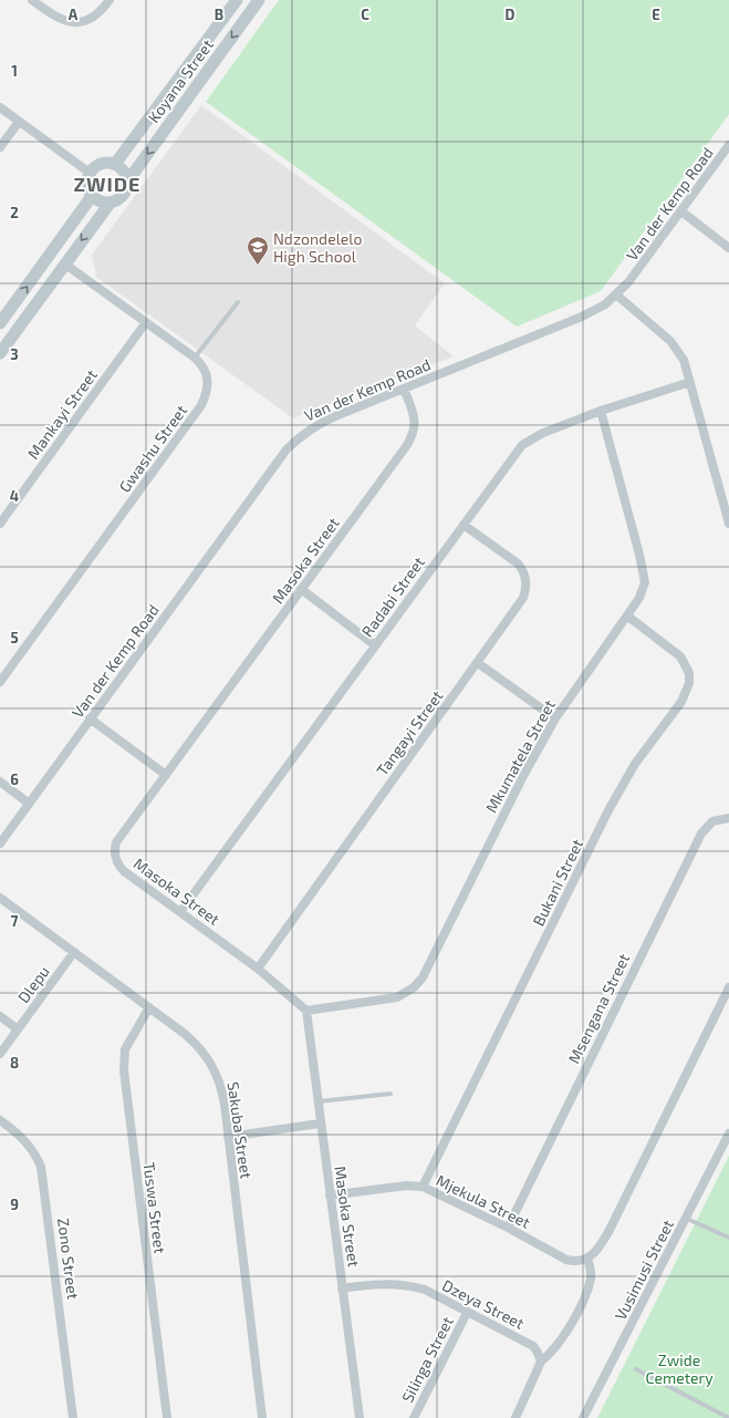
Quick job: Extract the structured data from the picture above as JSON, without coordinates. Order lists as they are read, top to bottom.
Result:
{
  "streets": {
    "main road": ["Koyana Street"],
    "street": [
      "Van der Kemp Road",
      "Mankayi Street",
      "Gwashu Street",
      "Masoka Street",
      "Radabi Street",
      "Tangayi Street",
      "Mkumatela Street",
      "Bukani Street",
      "Dlepu",
      "Msengana Street",
      "Sakuba Street",
      "Mjekula Street",
      "Tuswa Street",
      "Zono Street",
      "Vusimusi Street",
      "Dzeya Street",
      "Silinga Street"
    ]
  },
  "crossings": [
    ["Koyana Street", "Gwashu Street"],
    ["Van der Kemp Road", "Masoka Street"],
    ["Mankayi Street", "Gwashu Street"],
    ["Masoka Street", "Radabi Street"],
    ["Masoka Street", "Tangayi Street"],
    ["Masoka Street", "Mkumatela Street"],
    ["Masoka Street", "Mjekula Street"],
    ["Masoka Street", "Dzeya Street"],
    ["Radabi Street", "Tangayi Street"],
    ["Radabi Street", "Mkumatela Street"],
    ["Mkumatela Street", "Bukani Street"],
    ["Bukani Street", "Mjekula Street"],
    ["Dlepu", "Sakuba Street"],
    ["Msengana Street", "Mjekula Street"],
    ["Sakuba Street", "Tuswa Street"],
    ["Dzeya Street", "Silinga Street"]
  ],
  "districts": ["ZWIDE"],
  "parks": ["Zwide Cemetery"],
  "places": {
    "school or university": ["Ndzondelelo High School"]
  },
  "grid": {
    "columns": [
      "A",
      "B",
      "C",
      "D",
      "E"
    ],
    "rows": [
      "1",
      "2",
      "3",
      "4",
      "5",
      "6",
      "7",
      "8",
      "9"
    ]
  }
}
